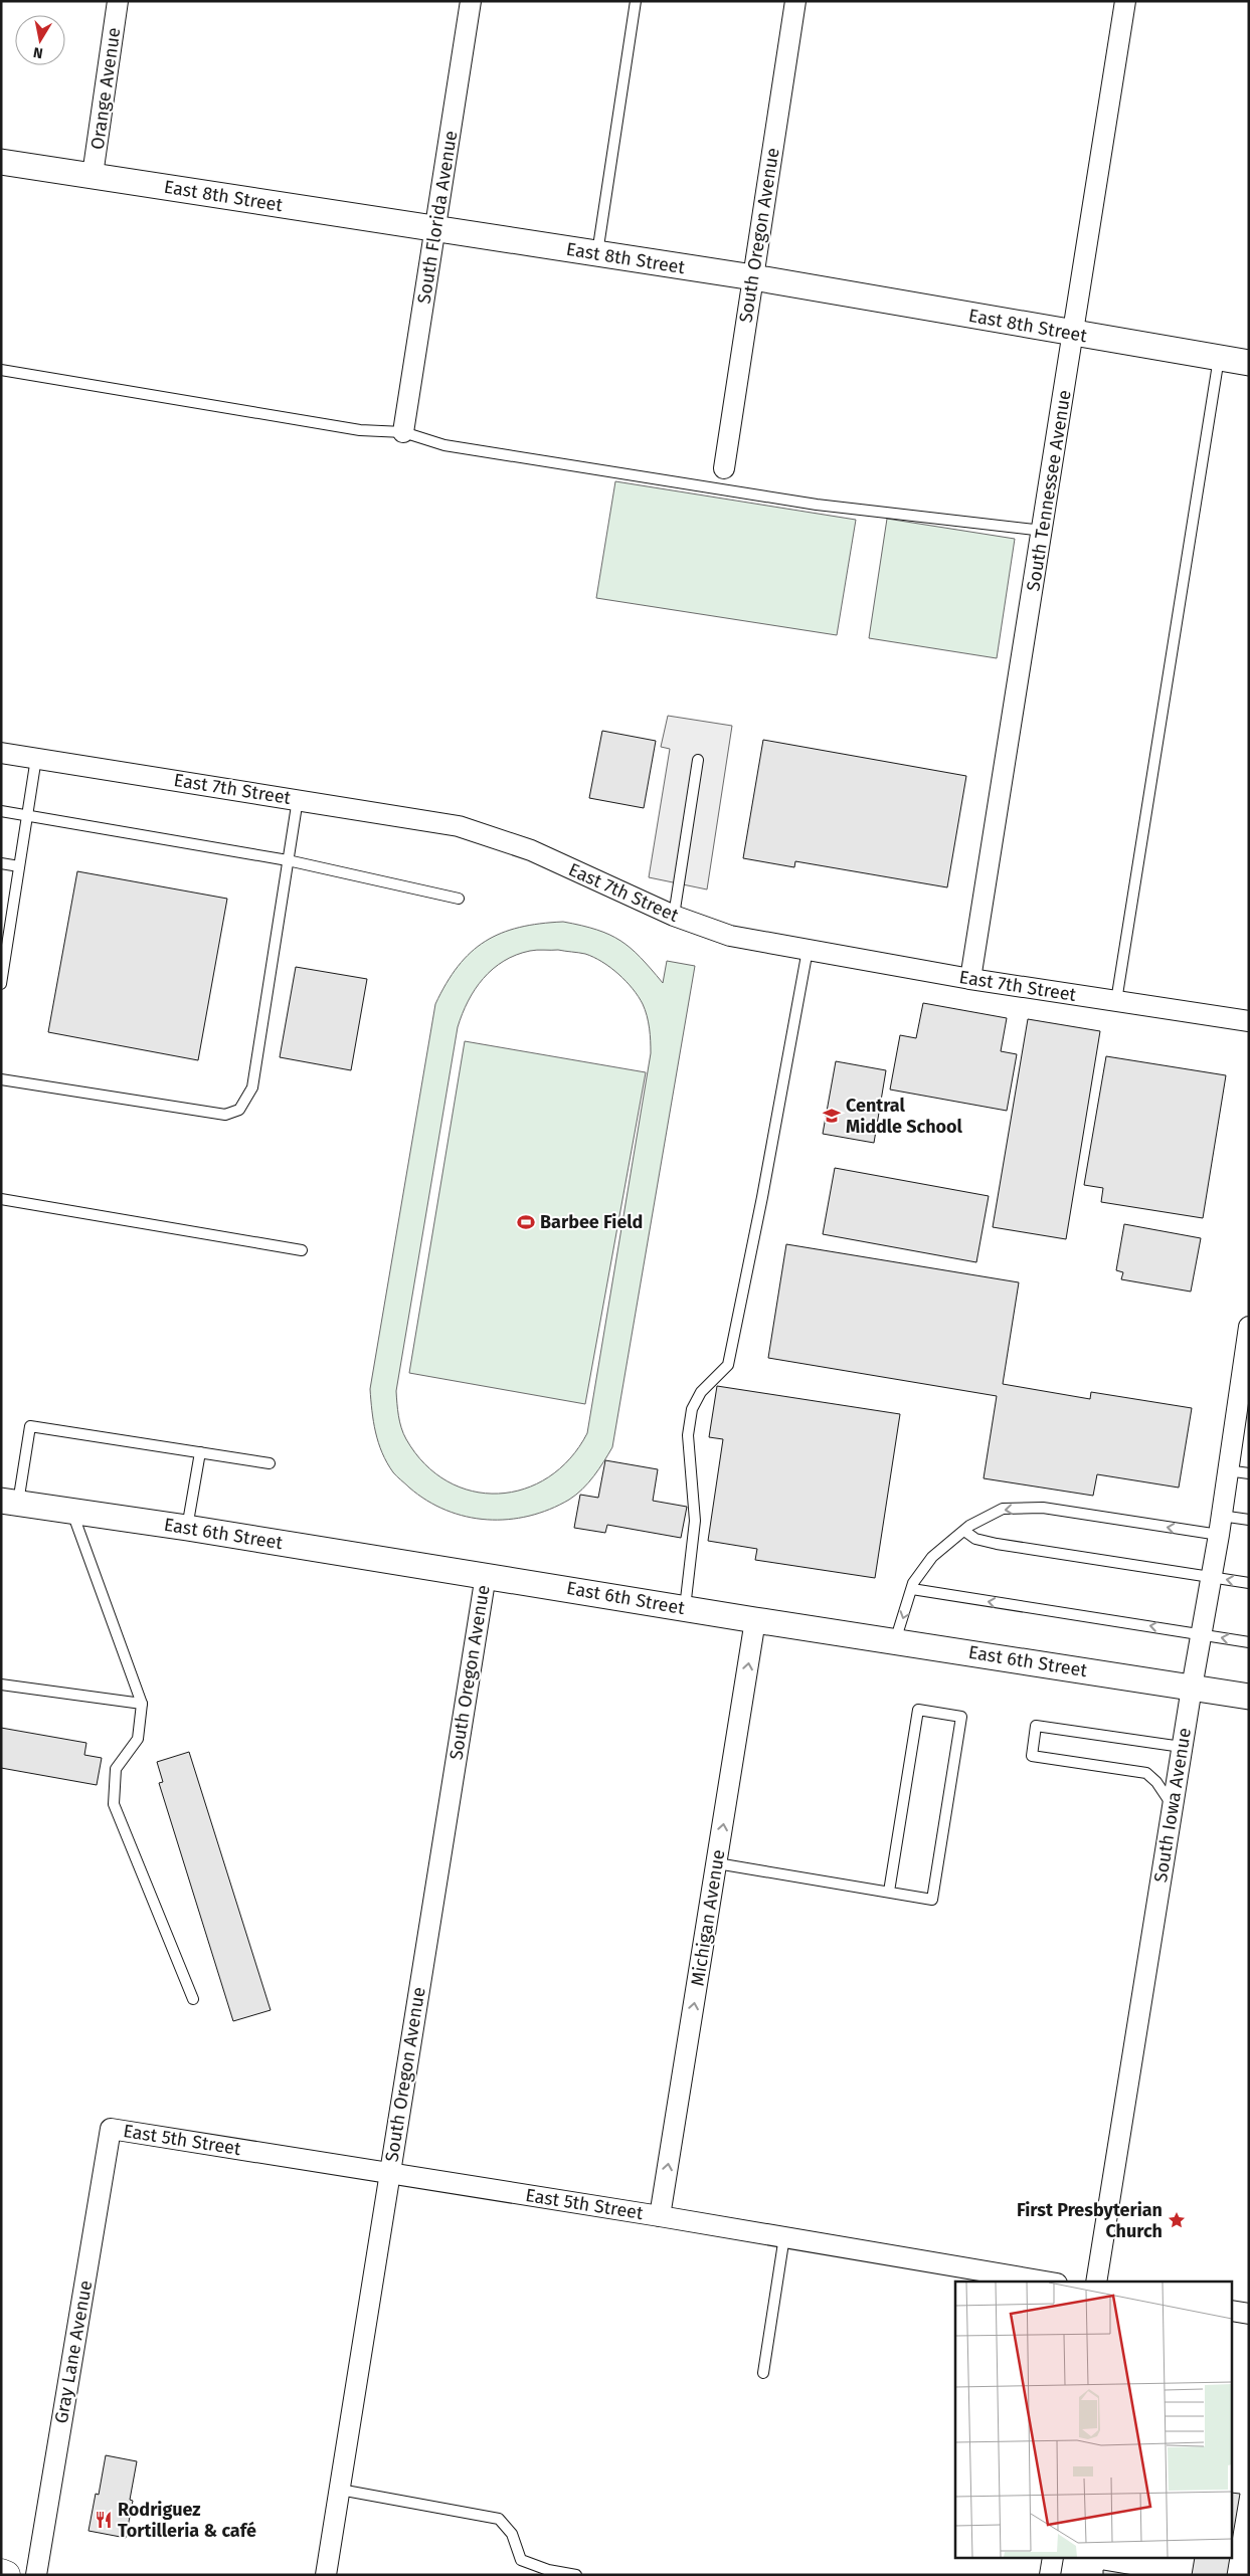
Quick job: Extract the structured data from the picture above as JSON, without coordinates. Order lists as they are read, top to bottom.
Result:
{
  "streets": {
    "street": [
      "Orange Avenue",
      "East 8th Street",
      "South Florida Avenue",
      "South Oregon Avenue",
      "South Tennessee Avenue",
      "East 7th Street",
      "East 6th Street",
      "South Iowa Avenue",
      "Michigan Avenue",
      "East 5th Street",
      "Gray Lane Avenue"
    ]
  },
  "crossings": [
    ["Orange Avenue", "East 8th Street"],
    ["East 8th Street", "South Florida Avenue"],
    ["East 8th Street", "South Oregon Avenue"],
    ["East 8th Street", "South Tennessee Avenue"],
    ["South Oregon Avenue", "East 6th Street"],
    ["South Oregon Avenue", "East 5th Street"],
    ["South Tennessee Avenue", "East 7th Street"],
    ["East 6th Street", "South Iowa Avenue"],
    ["East 6th Street", "Michigan Avenue"],
    ["Michigan Avenue", "East 5th Street"],
    ["East 5th Street", "Gray Lane Avenue"]
  ],
  "one_way": ["Michigan Avenue"],
  "places": {
    "school or university": ["Central Middle School"],
    "sports": ["Barbee Field"],
    "place": ["First Presbyterian Church"],
    "restaurant": ["Rodriguez Tortilleria & café"]
  },
  "north": "bottom"
}
